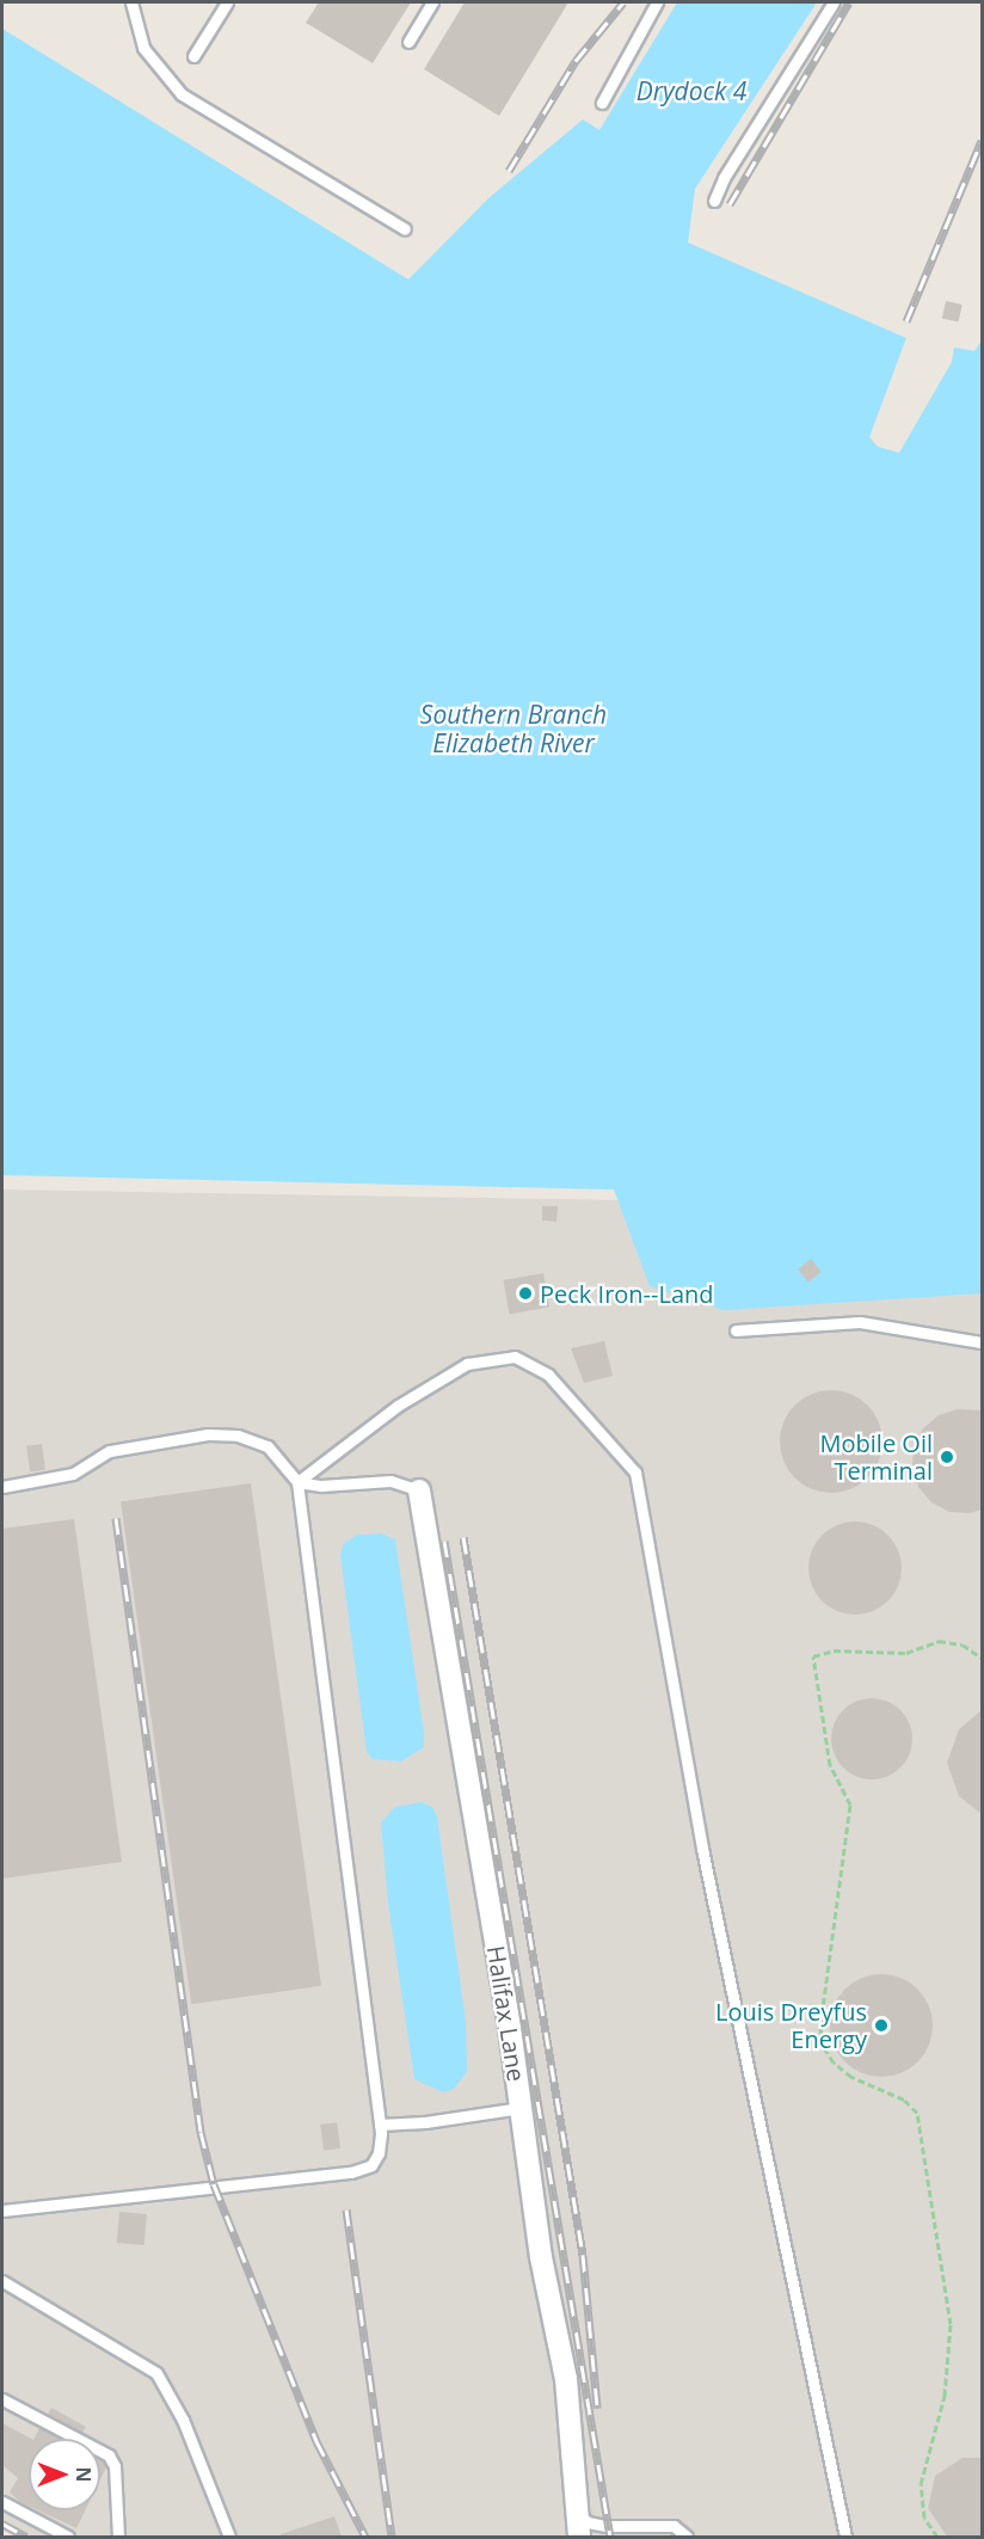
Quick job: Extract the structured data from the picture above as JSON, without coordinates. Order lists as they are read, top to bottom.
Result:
{
  "streets": {
    "street": ["Halifax Lane"]
  },
  "water": ["Drydock 4", "Southern Branch Elizabeth River"],
  "places": ["Peck Iron--Land", "Mobile Oil Terminal", "Louis Dreyfus Energy"],
  "north": "right"
}
